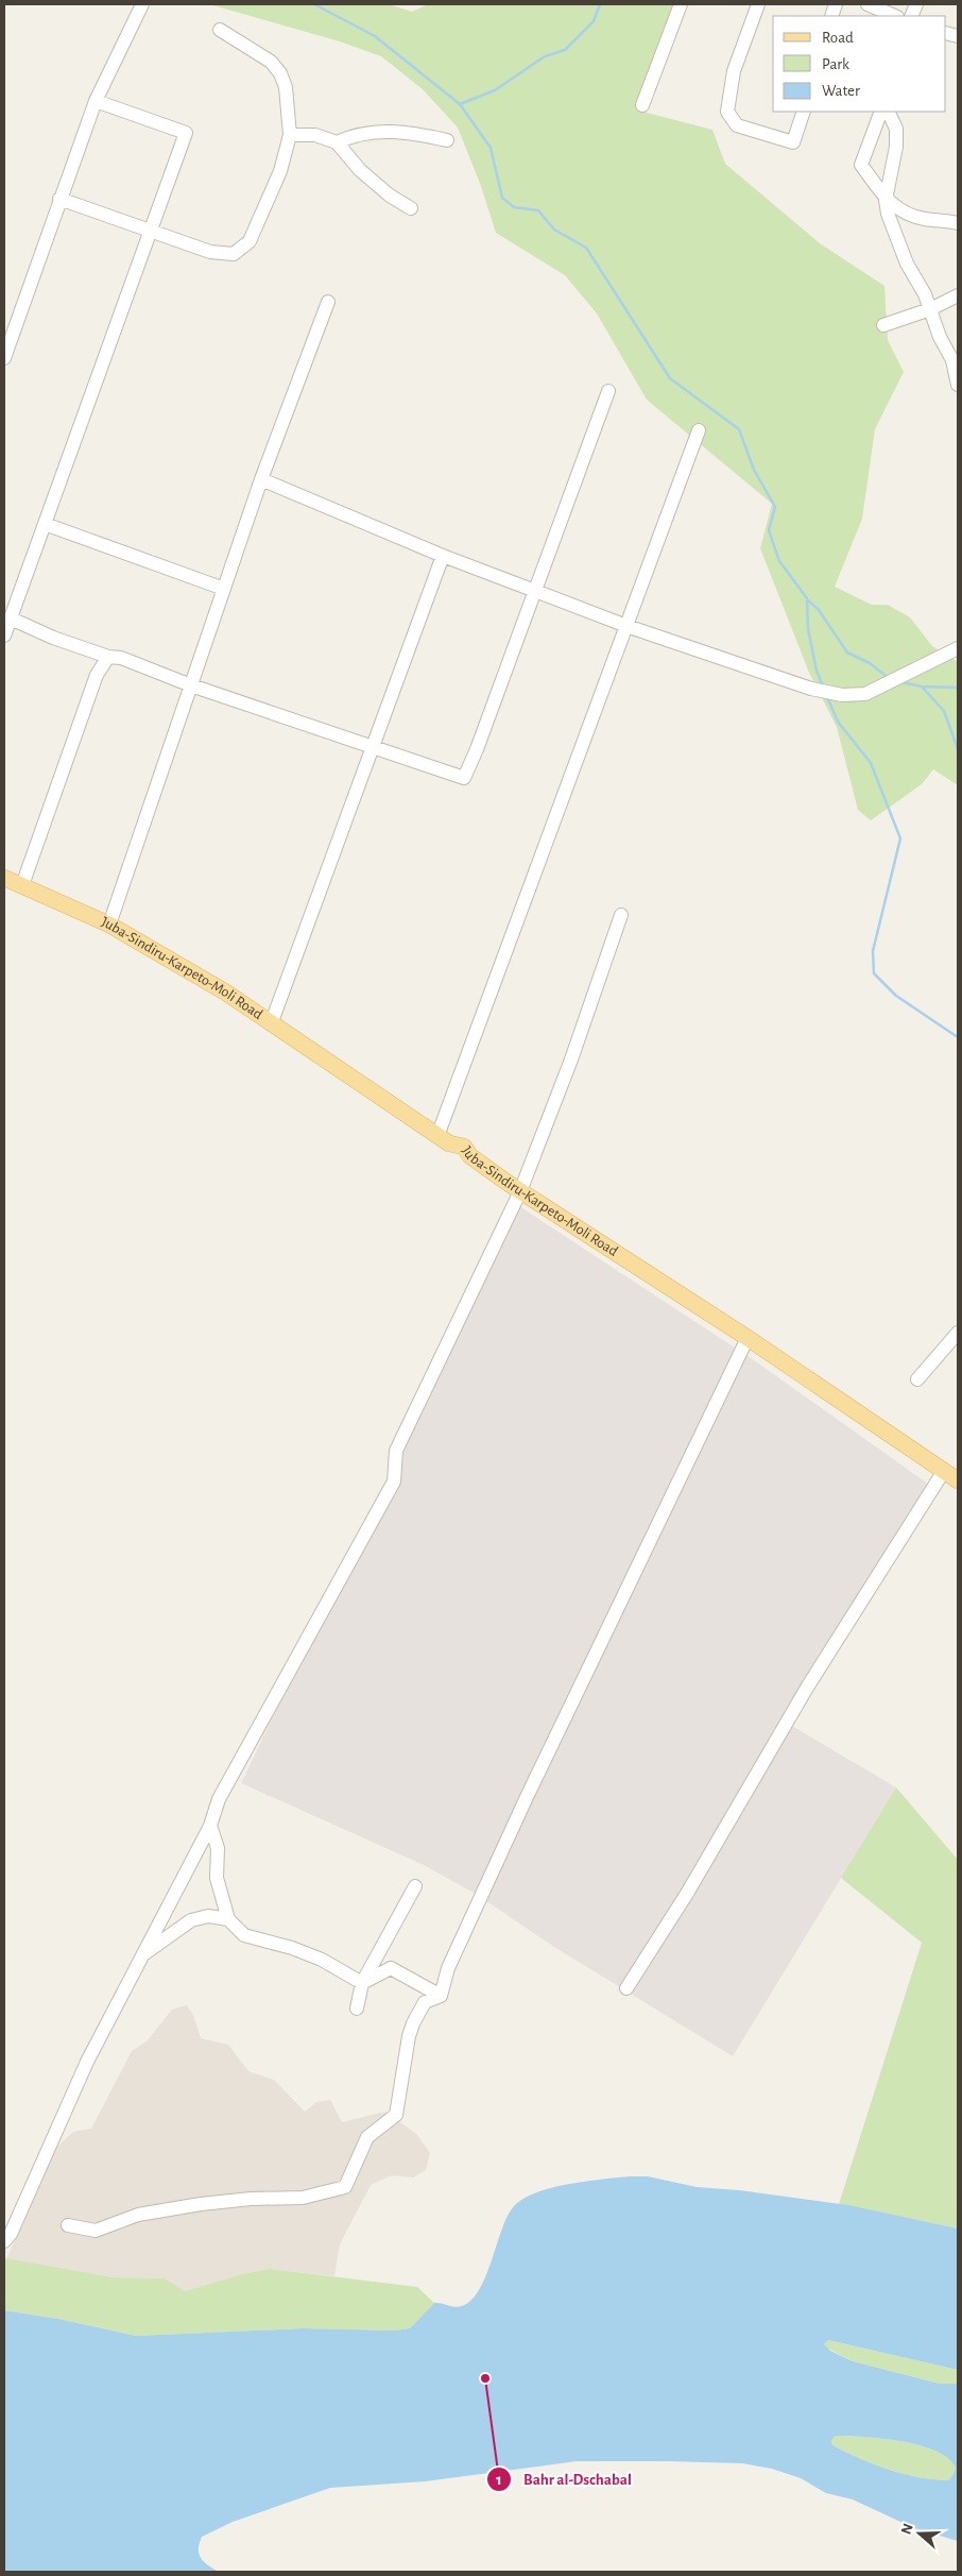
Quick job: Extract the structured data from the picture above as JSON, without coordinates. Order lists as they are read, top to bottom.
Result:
{
  "streets": {
    "main road": ["Juba-Sindiru-Karpeto-Moli Road"]
  },
  "places": ["Bahr al-Dschabal"],
  "legend": ["Road", "Park", "Water"],
  "north": "left"
}
